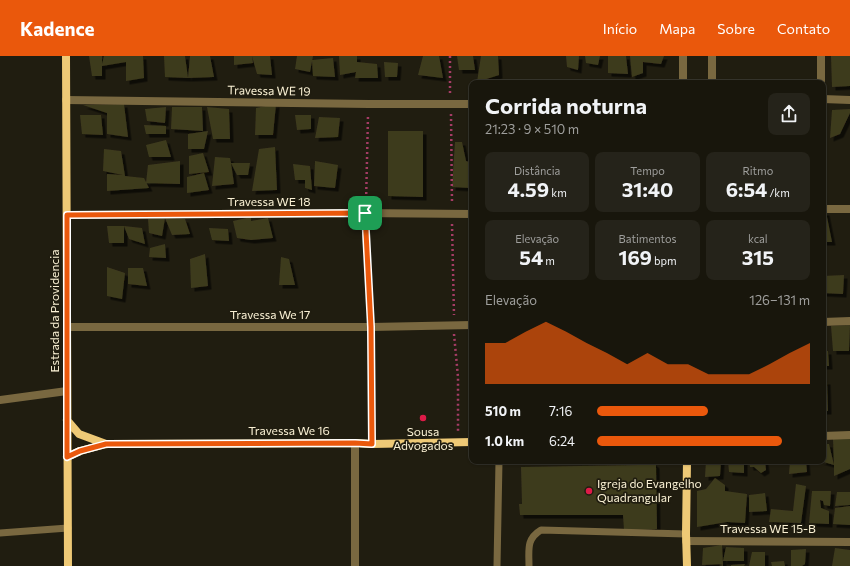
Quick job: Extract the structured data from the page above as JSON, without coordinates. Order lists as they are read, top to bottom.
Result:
{
  "streets": {
    "main road": ["Estrada da Providencia", "Travessa We 16"],
    "street": [
      "Travessa WE 19",
      "Travessa WE 18",
      "Travessa We 17",
      "Travessa WE 15-B"
    ]
  },
  "crossings": [
    ["Travessa WE 19", "Estrada da Providencia"],
    ["Travessa WE 18", "Estrada da Providencia"],
    ["Estrada da Providencia", "Travessa We 17"]
  ],
  "places": ["Sousa Advogados", "Igreja do Evangelho Quadrangular"],
  "page": {
    "header": "Kadence",
    "nav": [
      "Início",
      "Mapa",
      "Sobre",
      "Contato"
    ],
    "heading": ["Corrida noturna", "21:23 · 9 × 510 m"],
    "stats": [
      ["Distância", "4.59 km"],
      ["Tempo", "31:40"],
      ["Ritmo", "6:54 /km"],
      ["Elevação", "54 m"],
      ["Batimentos", "169 bpm"],
      ["kcal", "315"]
    ],
    "chart": ["Elevação", "126–131 m"],
    "list": [
      {
        "name": "510 m",
        "note": "7:16"
      },
      {
        "name": "1.0 km",
        "note": "6:24"
      }
    ]
  }
}
